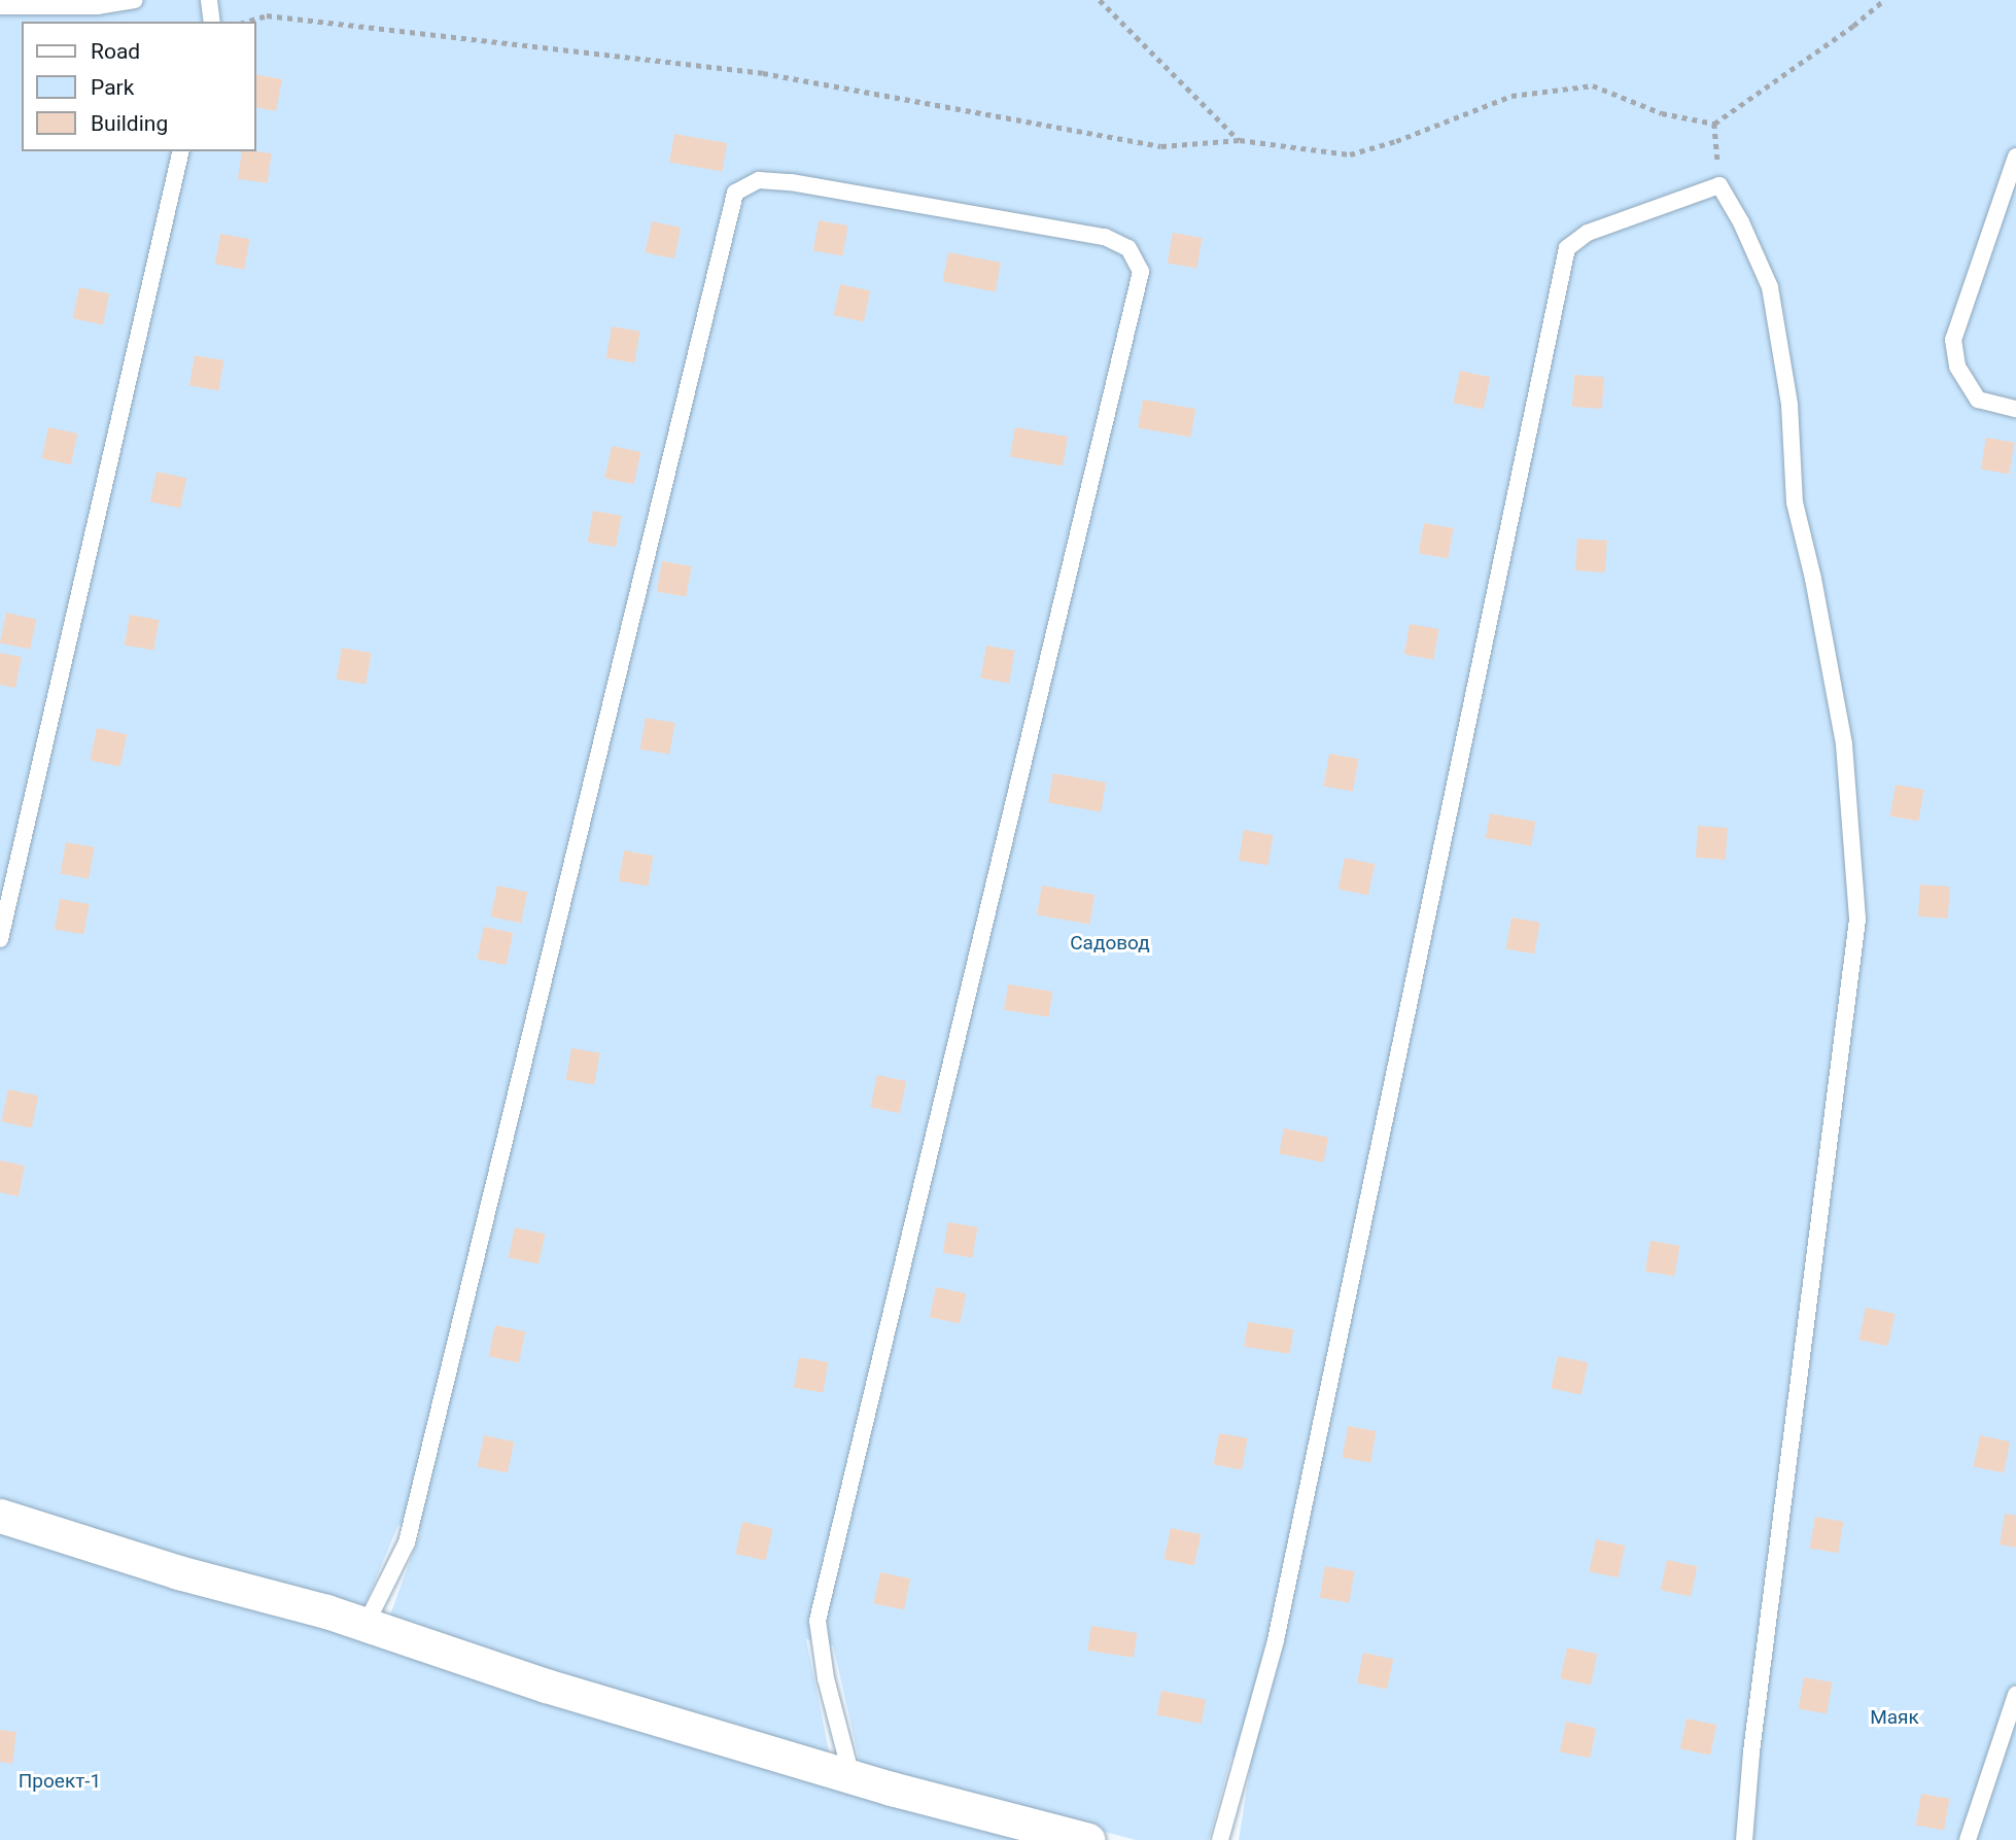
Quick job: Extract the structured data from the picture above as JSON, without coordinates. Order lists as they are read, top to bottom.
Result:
{
  "parks": ["Садовод", "Маяк", "Проект-1"],
  "legend": ["Road", "Park", "Building"]
}
